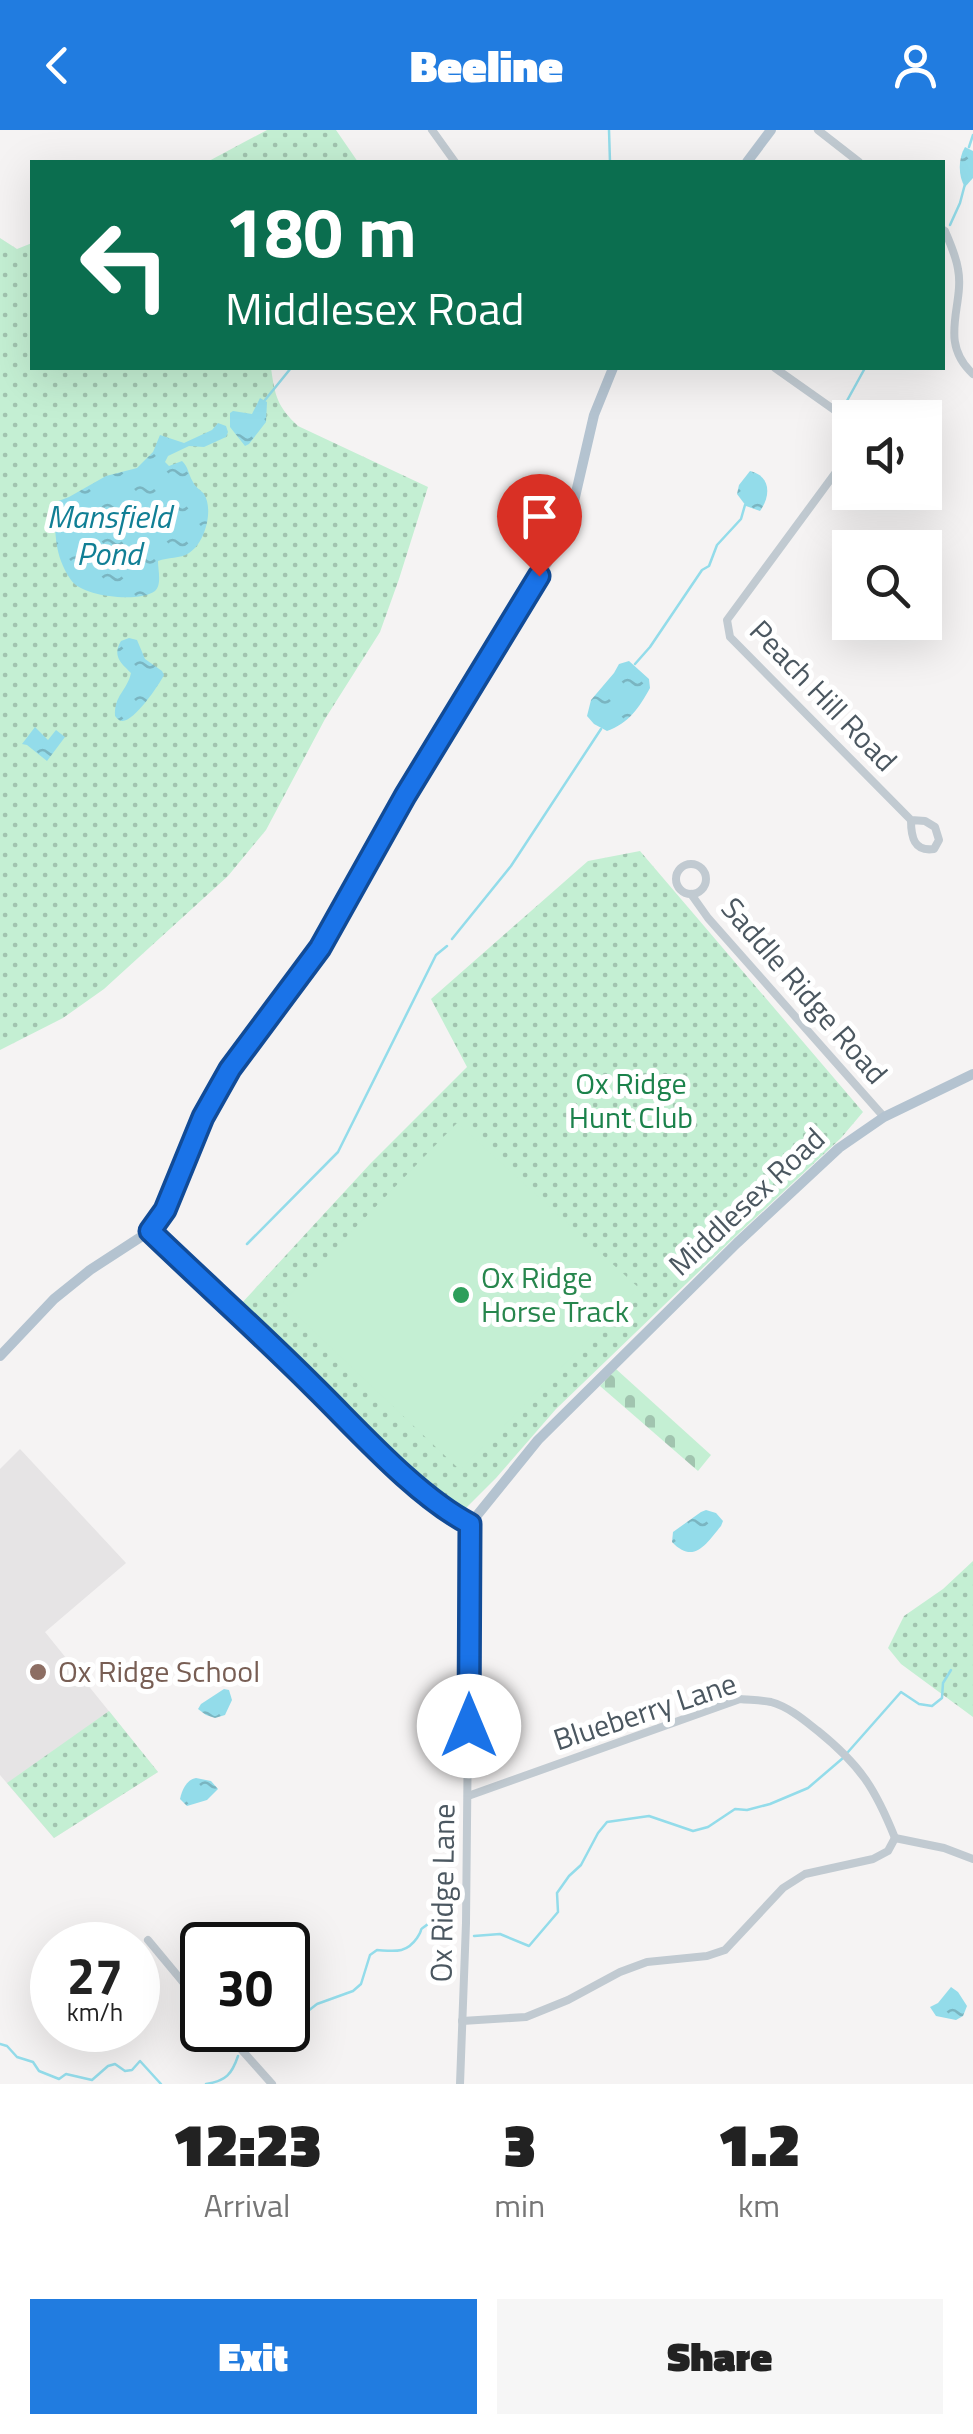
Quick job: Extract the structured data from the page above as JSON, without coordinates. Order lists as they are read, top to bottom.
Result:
{
  "streets": {
    "main road": ["Middlesex Road"],
    "street": [
      "Peach Hill Road",
      "Saddle Ridge Road",
      "Blueberry Lane",
      "Ox Ridge Lane"
    ]
  },
  "crossings": [
    ["Saddle Ridge Road", "Middlesex Road"],
    ["Middlesex Road", "Ox Ridge Lane"],
    ["Blueberry Lane", "Ox Ridge Lane"]
  ],
  "water": ["Mansfield Pond"],
  "parks": ["Ox Ridge Hunt Club"],
  "places": ["Ox Ridge Horse Track", "Ox Ridge School"],
  "page": {
    "header": "Beeline",
    "turn": ["180 m", "Middlesex Road"],
    "speed": "27 km/h",
    "limit": "30",
    "eta": [
      "12:23",
      "Arrival",
      "3",
      "min",
      "1.2",
      "km"
    ],
    "buttons": ["Exit", "Share"]
  }
}
